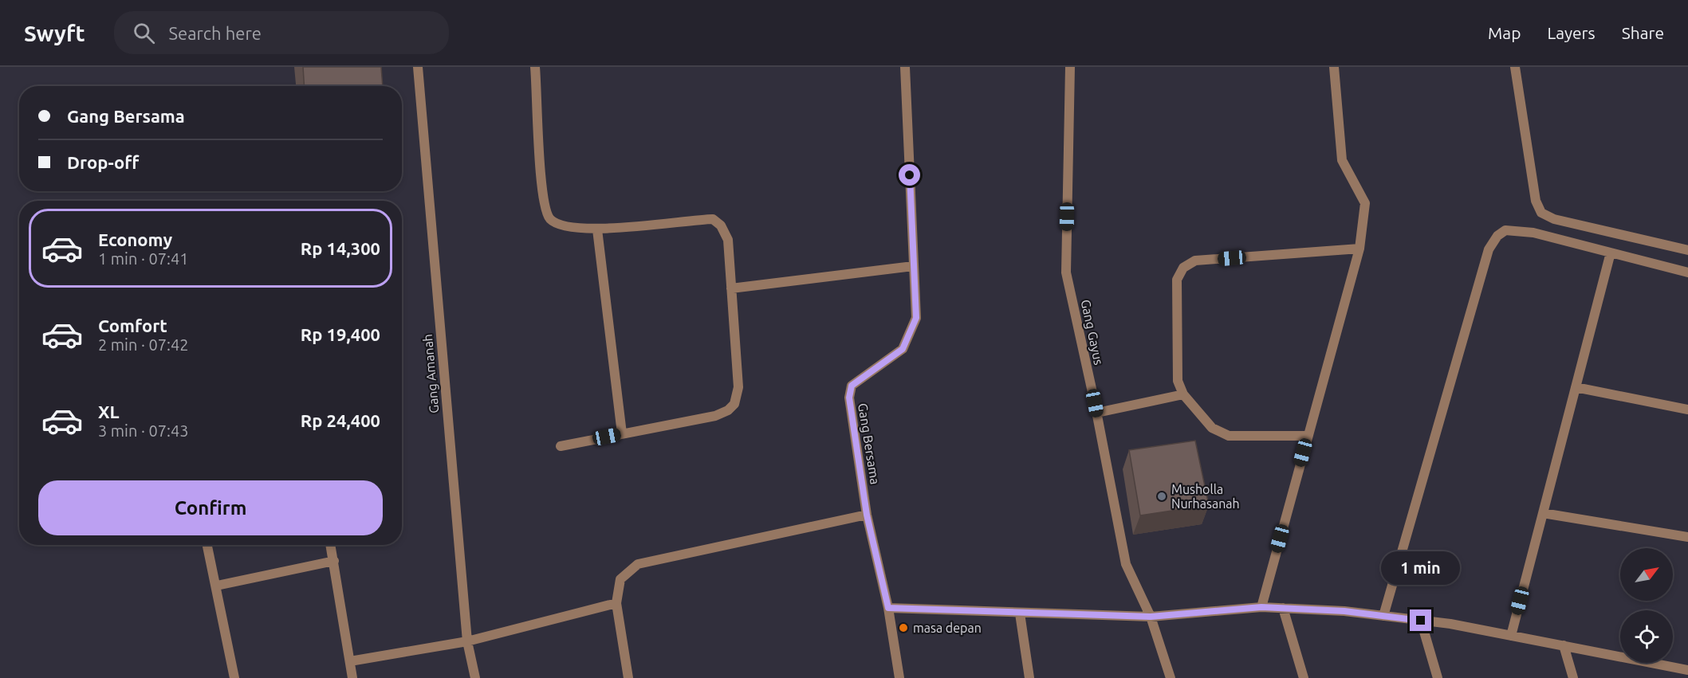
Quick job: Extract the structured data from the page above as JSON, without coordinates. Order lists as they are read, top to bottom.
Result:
{
  "streets": {
    "street": ["Gang Gayus", "Gang Amanah", "Gang Bersama"]
  },
  "places": ["Musholla Nurhasanah", "masa depan"],
  "north": "top right",
  "page": {
    "header": "Swyft",
    "search": "Search here",
    "nav": ["Map", "Layers", "Share"],
    "banner": ["Gang Bersama", "Drop-off"],
    "list": [
      {
        "name": "Economy",
        "note": "1 min · 07:41",
        "value": "Rp 14,300"
      },
      {
        "name": "Comfort",
        "note": "2 min · 07:42",
        "value": "Rp 19,400"
      },
      {
        "name": "XL",
        "note": "3 min · 07:43",
        "value": "Rp 24,400"
      }
    ],
    "buttons": "Confirm",
    "bubble": "1 min"
  }
}
